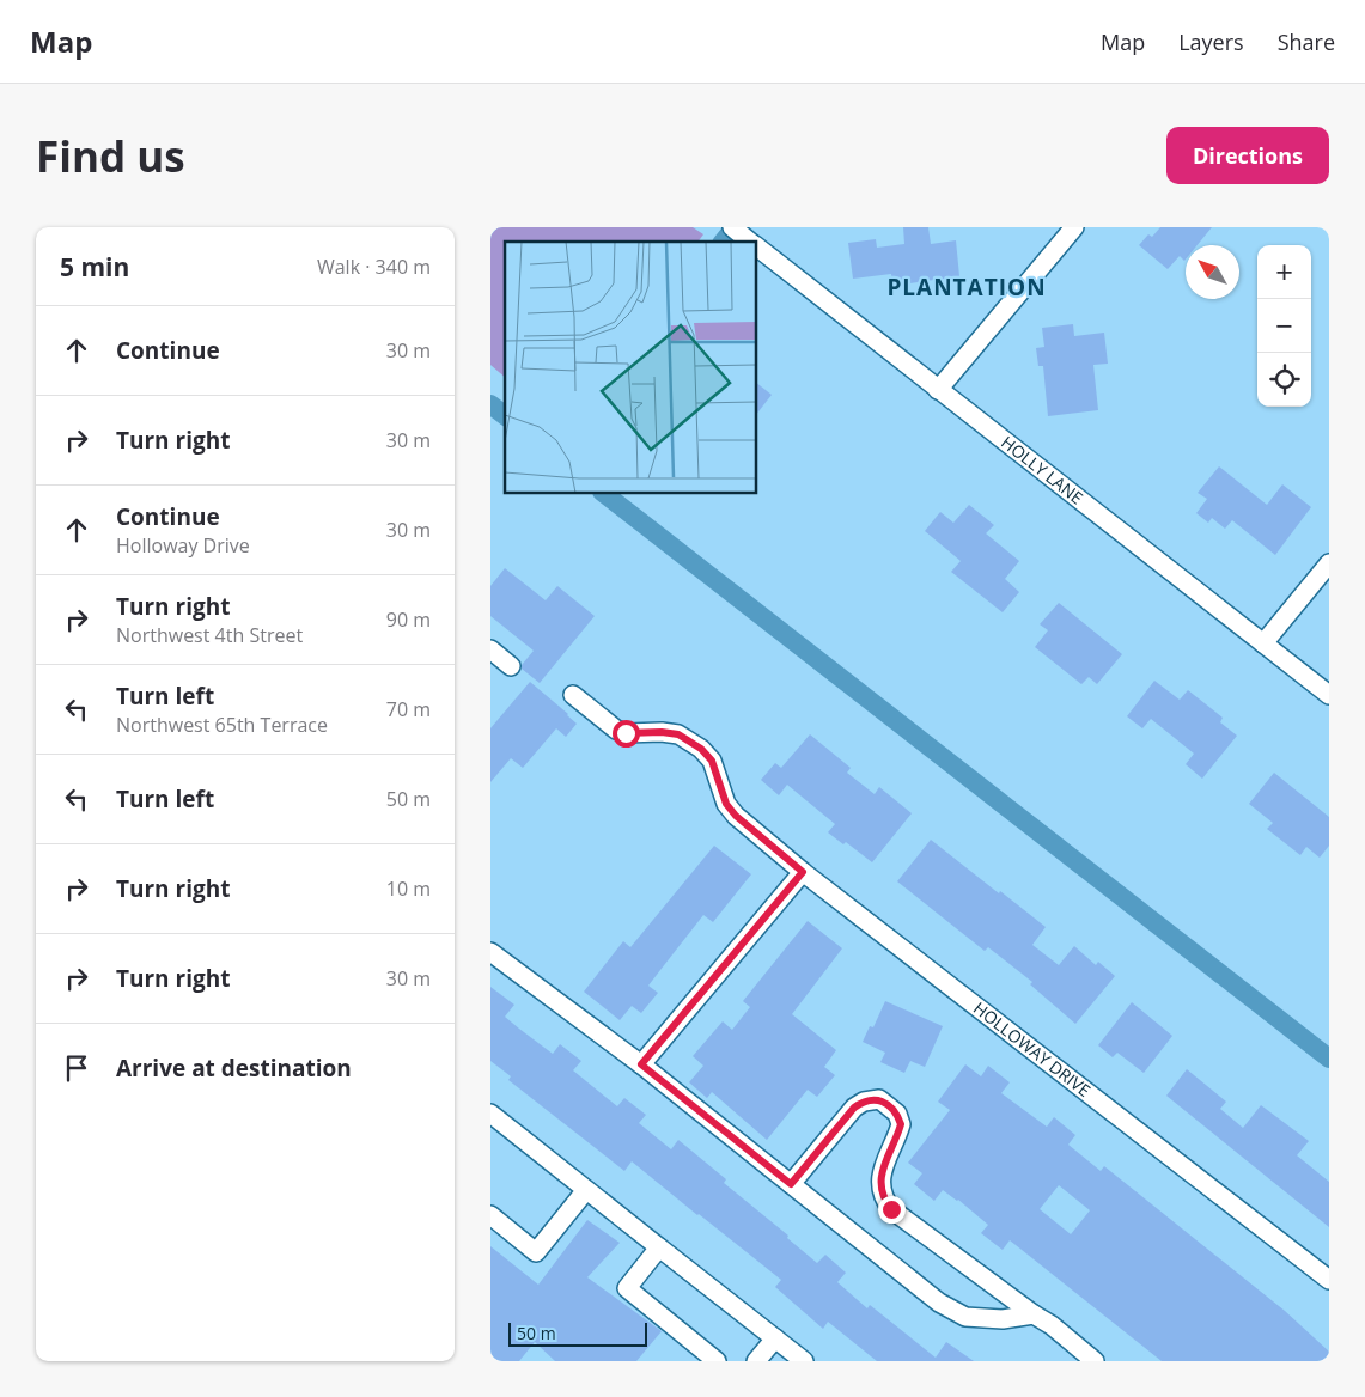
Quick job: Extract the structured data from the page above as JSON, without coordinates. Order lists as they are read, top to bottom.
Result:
{
  "streets": {
    "street": ["HOLLY LANE", "HOLLOWAY DRIVE"]
  },
  "districts": ["PLANTATION"],
  "scale_bar": "50 m",
  "north": "top left",
  "page": {
    "header": "Map",
    "nav": ["Map", "Layers", "Share"],
    "buttons": "Directions",
    "title": "Find us",
    "heading": ["5 min", "Walk · 340 m"],
    "map_buttons": ["+", "−"],
    "list": [
      ["Continue", "30 m"],
      ["Turn right", "30 m"],
      ["Continue", "Holloway Drive", "30 m"],
      ["Turn right", "Northwest 4th Street", "90 m"],
      ["Turn left", "Northwest 65th Terrace", "70 m"],
      ["Turn left", "50 m"],
      ["Turn right", "10 m"],
      ["Turn right", "30 m"],
      "Arrive at destination"
    ],
    "scale": "50 m"
  }
}
